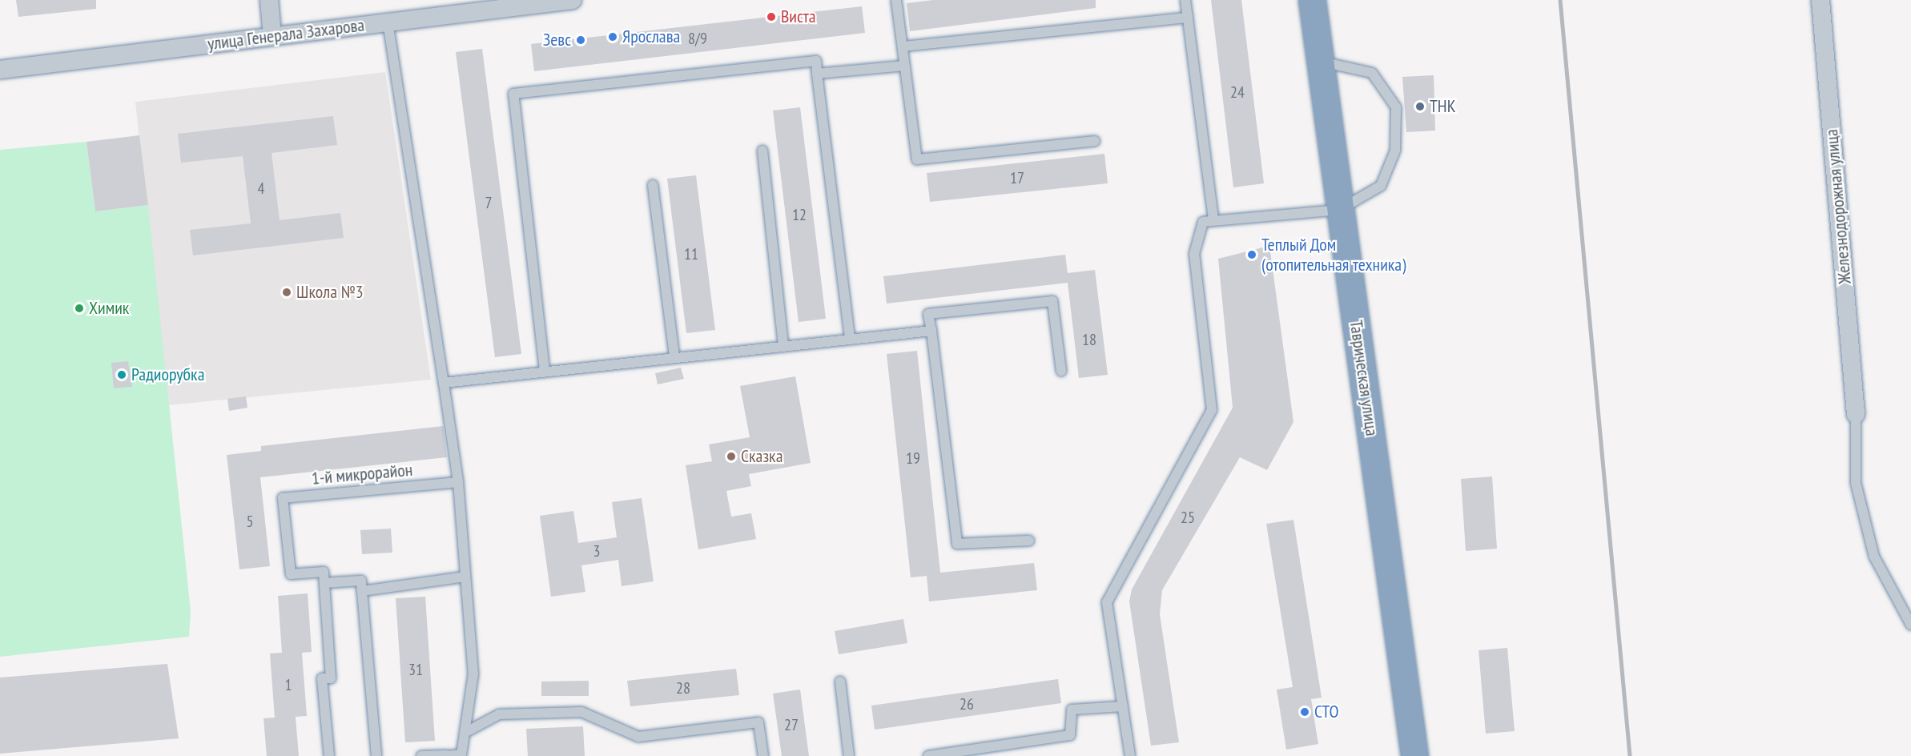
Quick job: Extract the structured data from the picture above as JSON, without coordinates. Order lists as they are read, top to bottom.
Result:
{
  "streets": {
    "highway": ["Таврическая улица"],
    "street": ["улица Генерала Захарова", "Железнодорожная улица"],
    "lane": ["1-й микрорайон"]
  },
  "places": [
    "Виста",
    "Ярослава",
    "Зевс",
    "ТНК",
    "Теплый Дом (отопительная техника)",
    "Школа №3",
    "Химик",
    "Радиорубка",
    "Сказка",
    "СТО"
  ],
  "house_numbers": [
    "8/9",
    "24",
    "17",
    "4",
    "7",
    "12",
    "11",
    "18",
    "19",
    "25",
    "5",
    "3",
    "31",
    "1",
    "28",
    "26",
    "27"
  ]
}
